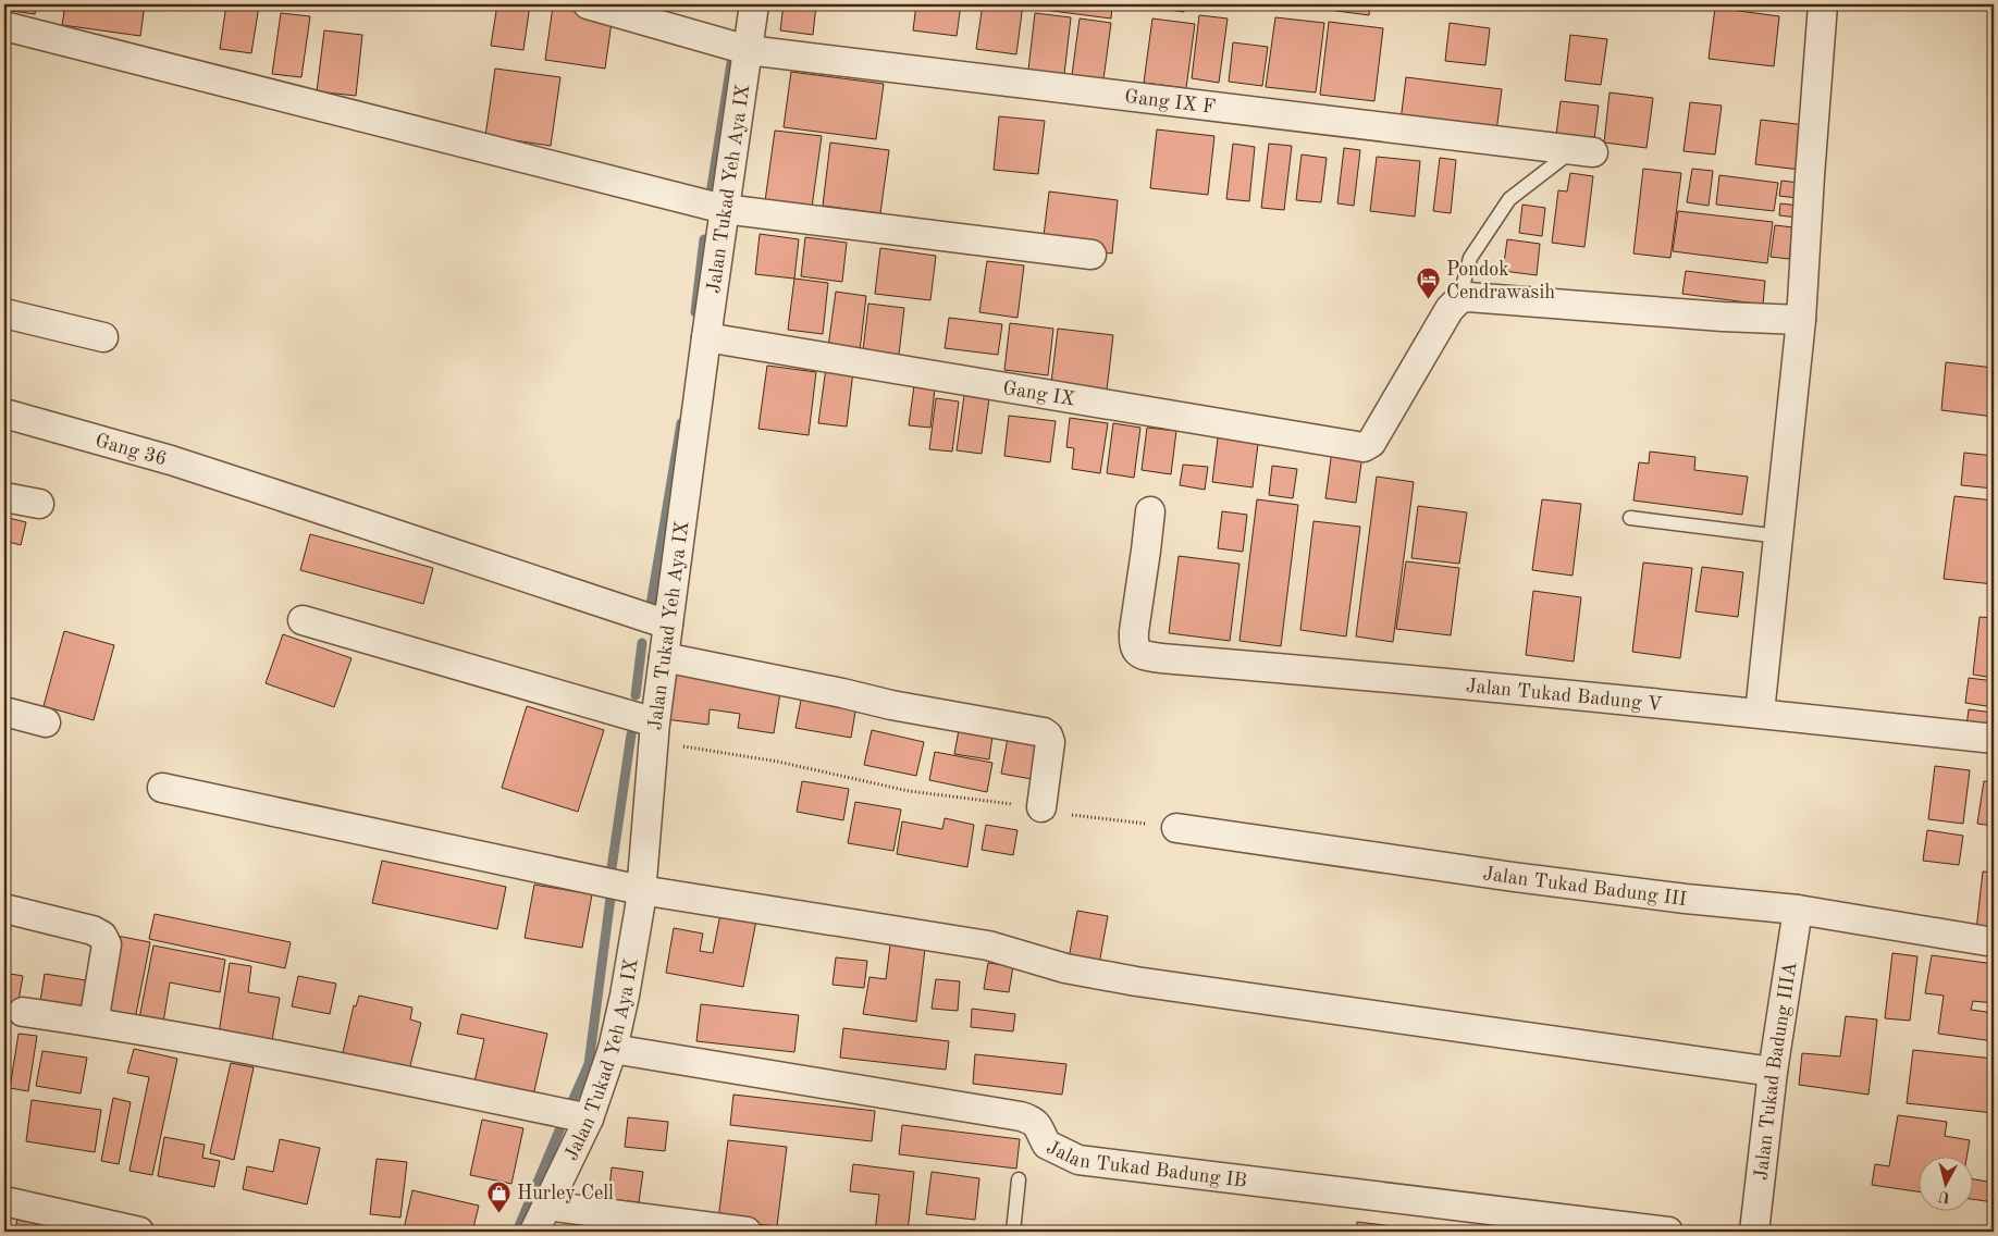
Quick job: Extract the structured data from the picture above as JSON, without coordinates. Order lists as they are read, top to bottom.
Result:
{
  "streets": {
    "street": [
      "Gang IX F",
      "Jalan Tukad Yeh Aya IX",
      "Gang IX",
      "Gang 36",
      "Jalan Tukad Badung V",
      "Jalan Tukad Badung III",
      "Jalan Tukad Badung IIIA",
      "Jalan Tukad Badung IB"
    ]
  },
  "crossings": [
    ["Gang IX F", "Jalan Tukad Yeh Aya IX"],
    ["Jalan Tukad Yeh Aya IX", "Gang IX"],
    ["Jalan Tukad Yeh Aya IX", "Gang 36"],
    ["Jalan Tukad Yeh Aya IX", "Jalan Tukad Badung IB"],
    ["Jalan Tukad Badung III", "Jalan Tukad Badung IIIA"]
  ],
  "places": {
    "hotel": ["Pondok Cendrawasih"],
    "shop": ["Hurley Cell"]
  },
  "north": "bottom"
}
